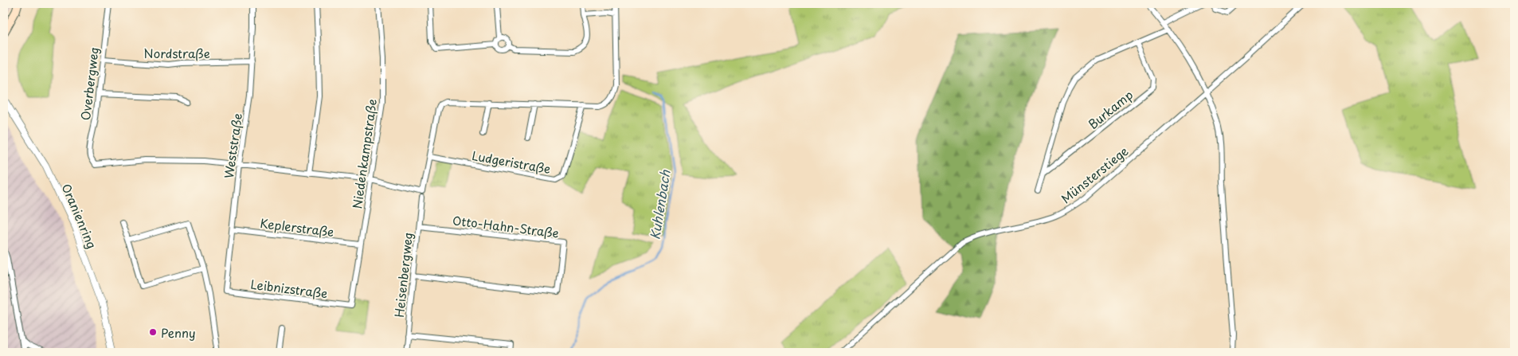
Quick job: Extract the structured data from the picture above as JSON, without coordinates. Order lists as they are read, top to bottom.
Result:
{
  "streets": {
    "street": [
      "Nordstraße",
      "Overbergweg",
      "Burkamp",
      "Weststraße",
      "Niedenkampstraße",
      "Ludgeristraße",
      "Münsterstiege",
      "Oranienring",
      "Otto-Hahn-Straße",
      "Keplerstraße",
      "Heisenbergweg",
      "Leibnizstraße"
    ]
  },
  "crossings": [
    ["Nordstraße", "Overbergweg"],
    ["Nordstraße", "Weststraße"],
    ["Overbergweg", "Weststraße"],
    ["Weststraße", "Keplerstraße"],
    ["Weststraße", "Leibnizstraße"],
    ["Niedenkampstraße", "Keplerstraße"],
    ["Niedenkampstraße", "Leibnizstraße"],
    ["Otto-Hahn-Straße", "Heisenbergweg"]
  ],
  "water": ["Kuhlenbach"],
  "places": ["Penny"]
}
